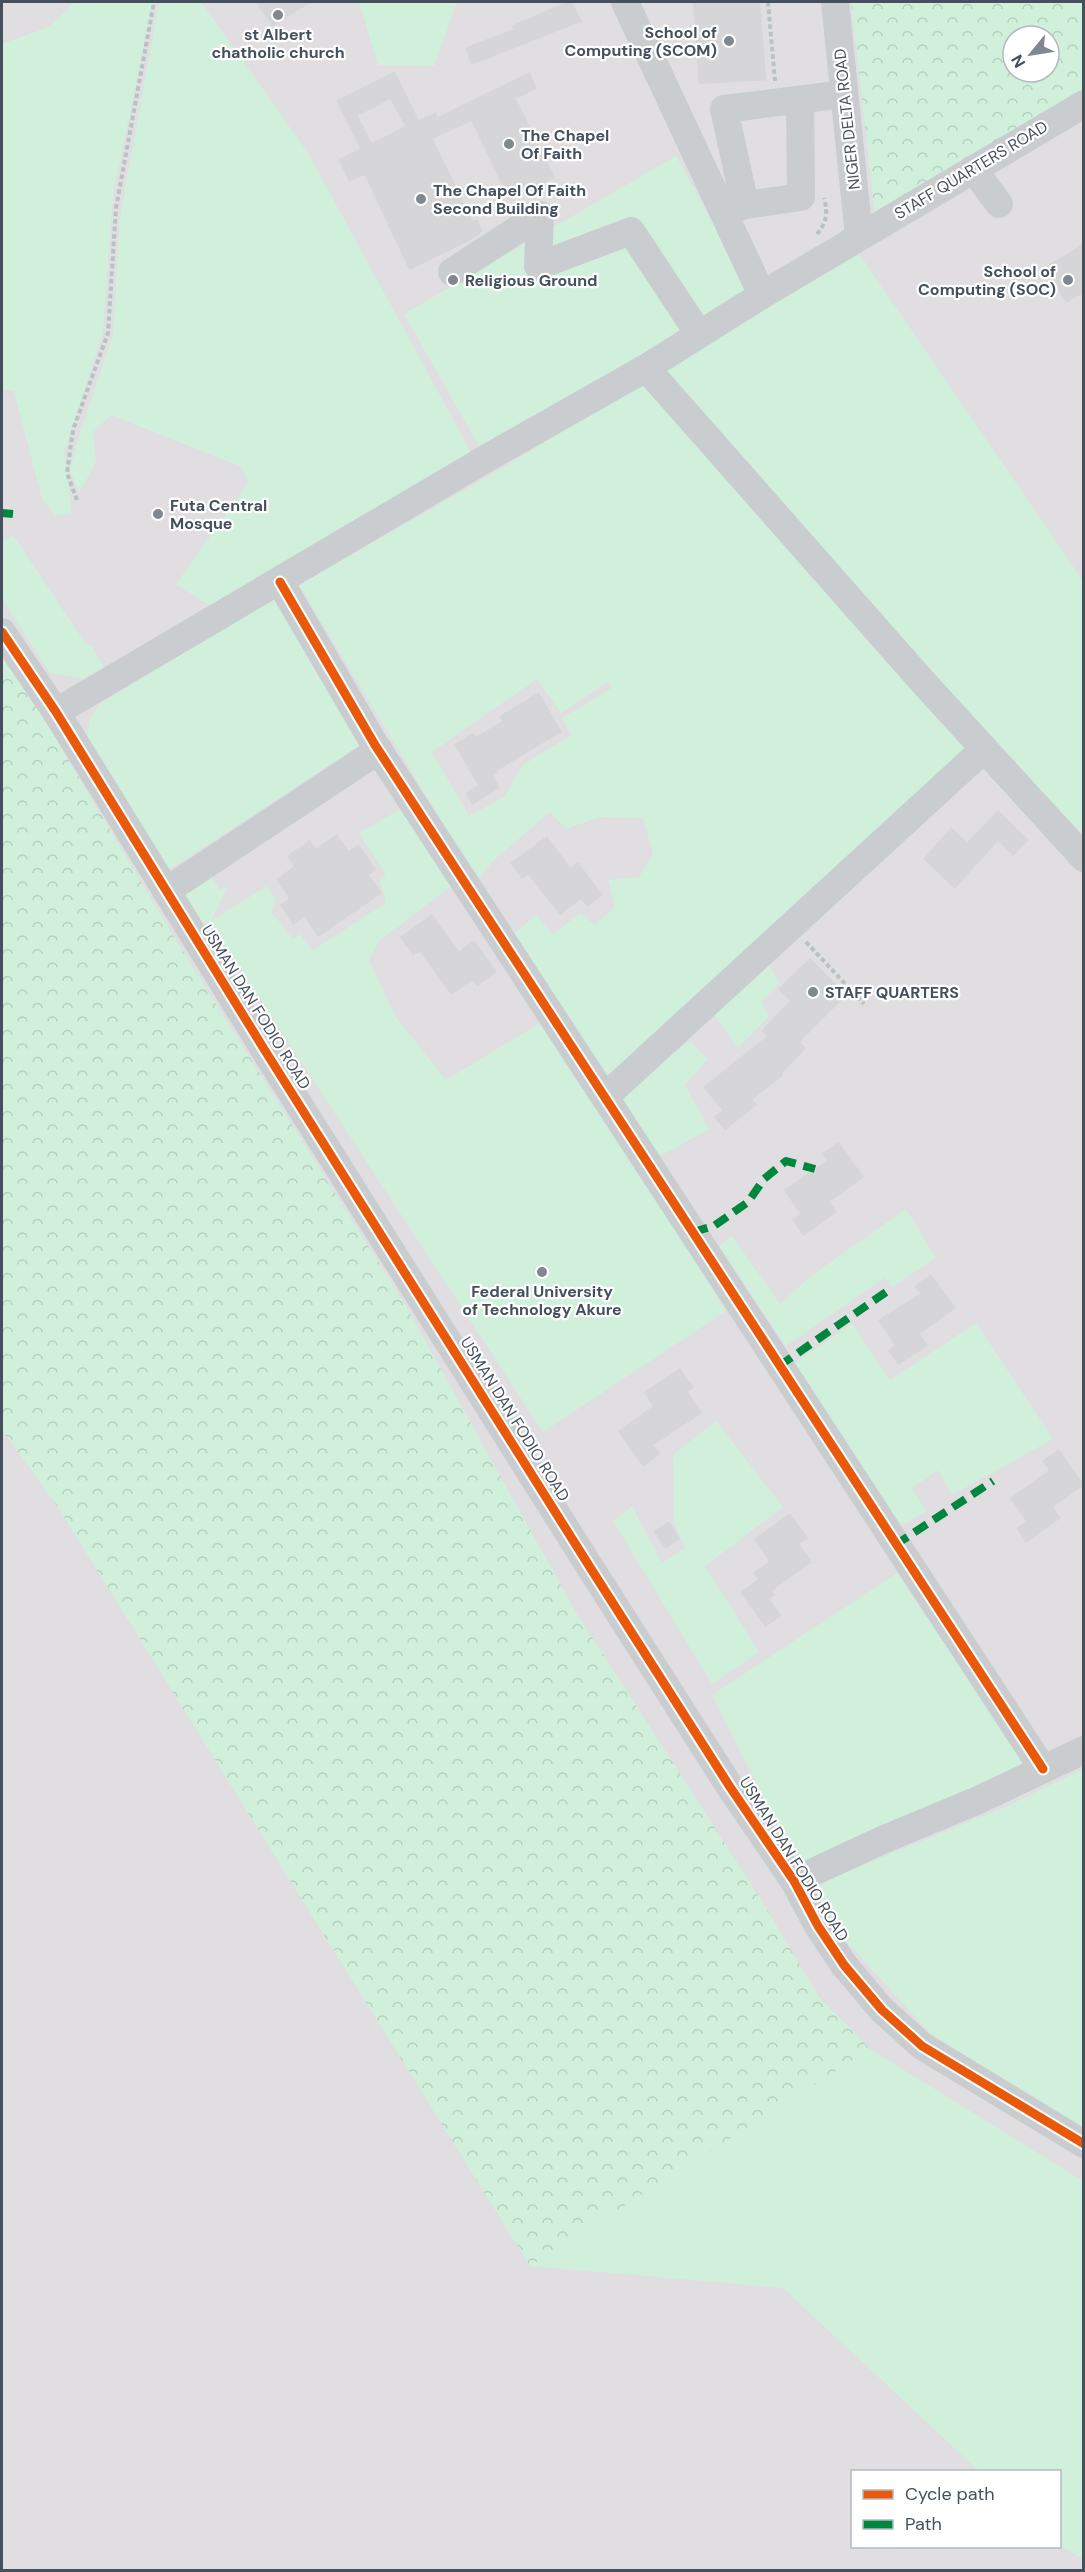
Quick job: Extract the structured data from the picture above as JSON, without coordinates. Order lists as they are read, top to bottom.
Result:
{
  "streets": {
    "street": ["NIGER DELTA ROAD", "STAFF QUARTERS ROAD", "USMAN DAN FODIO ROAD"]
  },
  "crossings": [
    ["NIGER DELTA ROAD", "STAFF QUARTERS ROAD"],
    ["STAFF QUARTERS ROAD", "USMAN DAN FODIO ROAD"]
  ],
  "places": [
    "st Albert chatholic church",
    "School of Computing (SCOM)",
    "The Chapel Of Faith",
    "The Chapel Of Faith Second Building",
    "Religious Ground",
    "School of Computing (SOC)",
    "Futa Central Mosque",
    "STAFF QUARTERS",
    "Federal University of Technology Akure"
  ],
  "legend": ["Cycle path", "Path"],
  "north": "bottom left"
}
